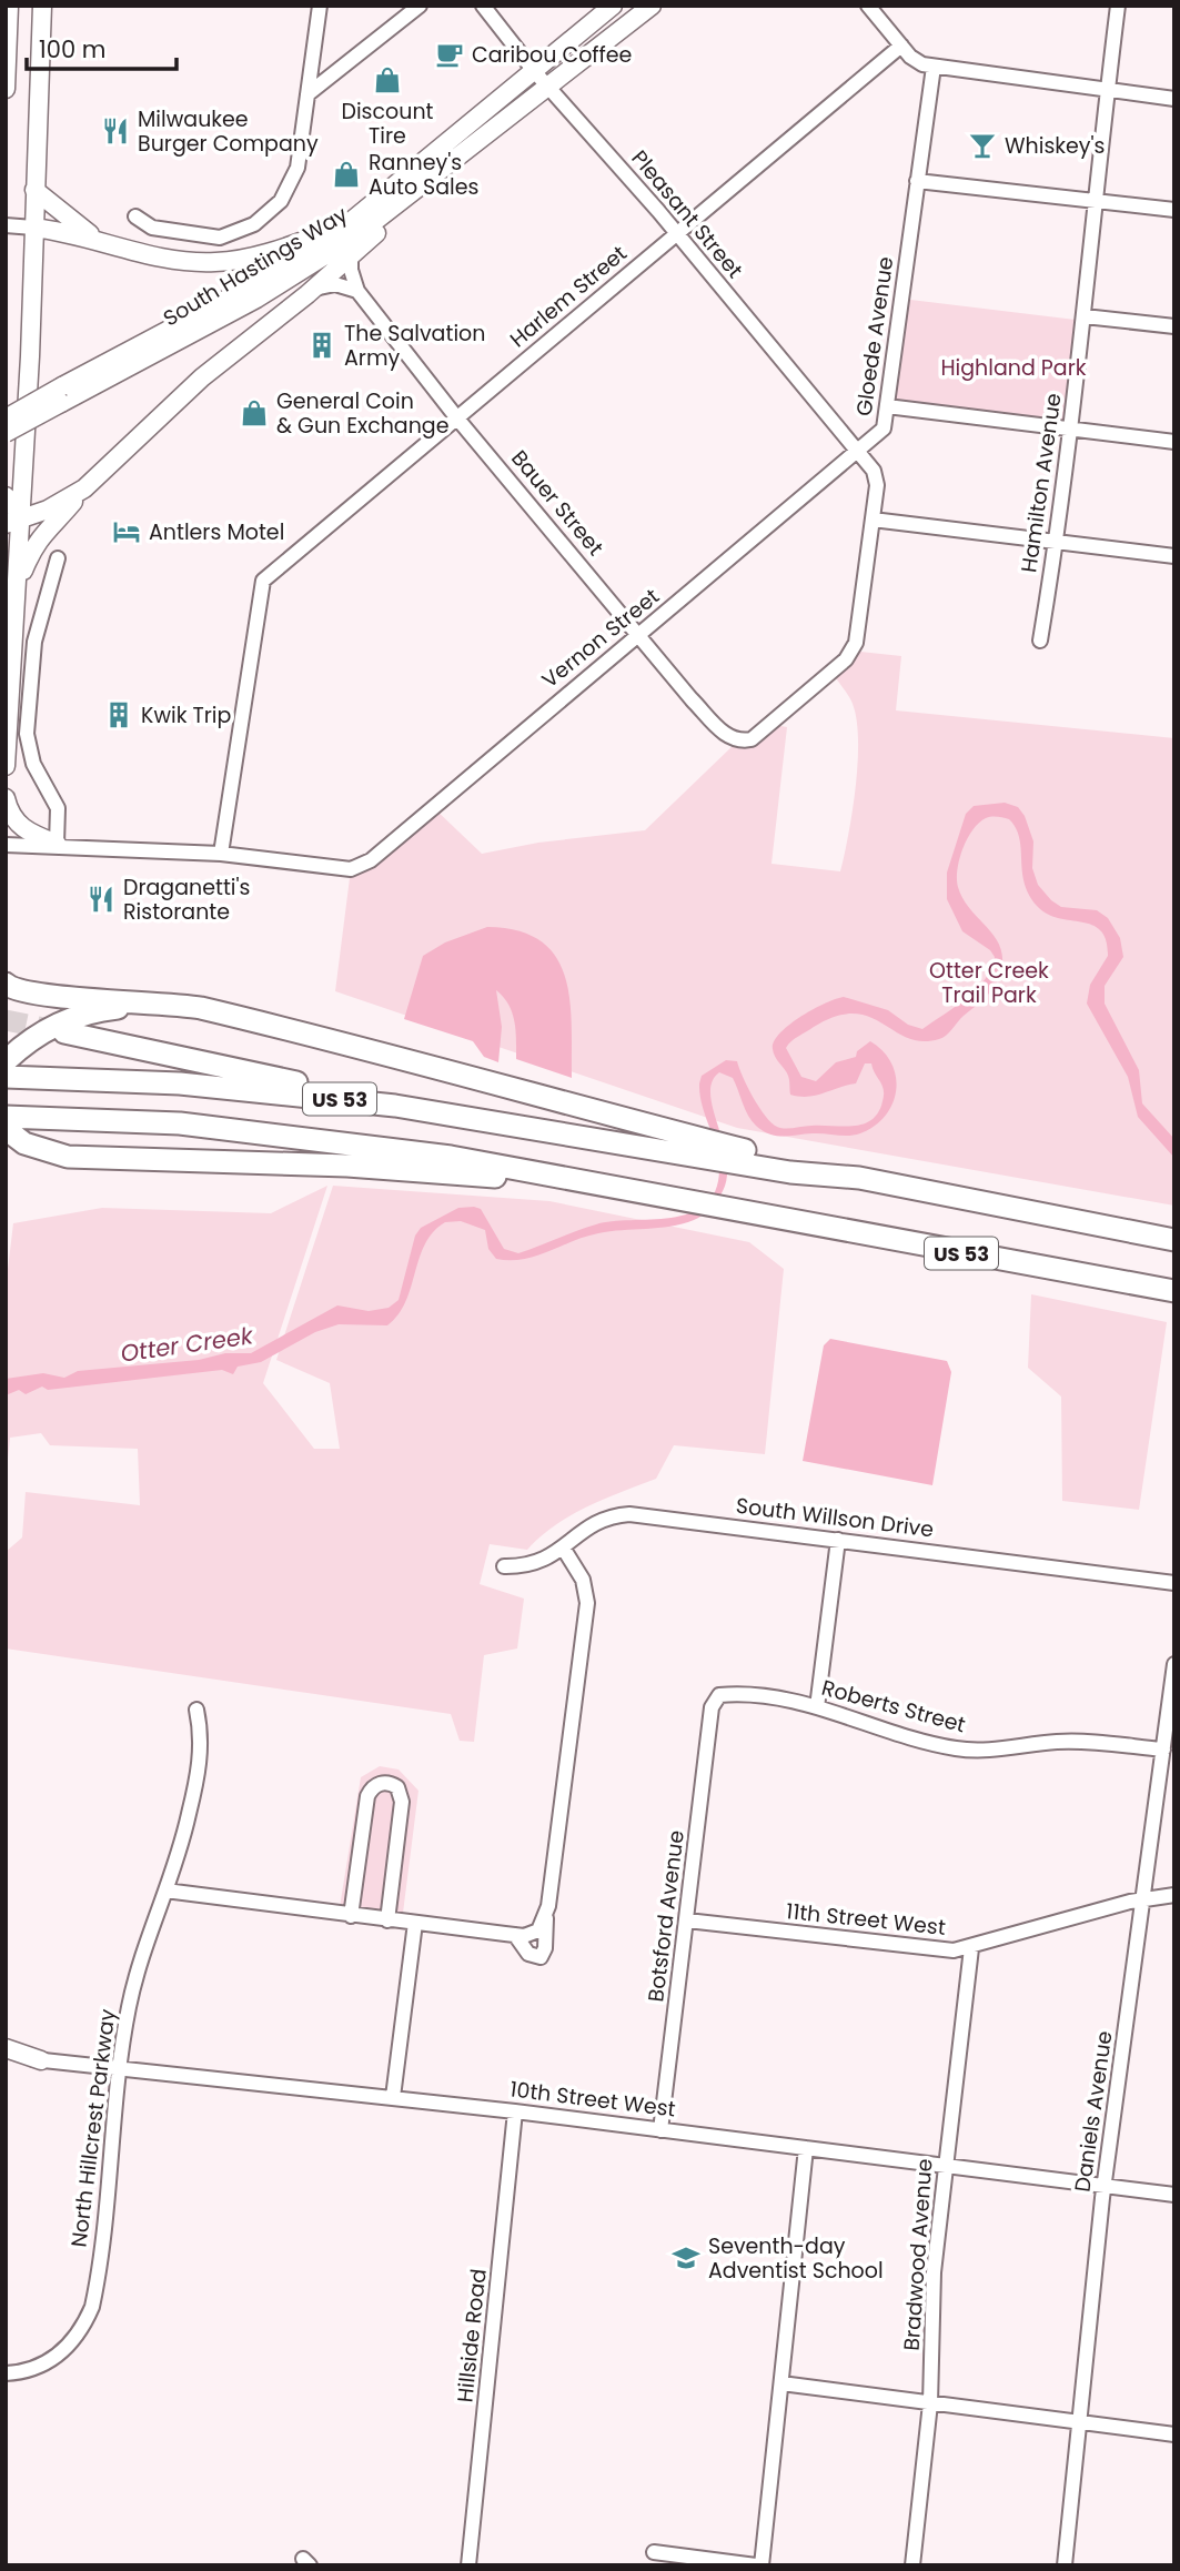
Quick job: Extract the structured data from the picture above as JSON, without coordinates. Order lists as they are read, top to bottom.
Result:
{
  "streets": {
    "highway": ["US 53"],
    "main road": ["South Hastings Way"],
    "street": [
      "Pleasant Street",
      "Harlem Street",
      "Gloede Avenue",
      "Hamilton Avenue",
      "Bauer Street",
      "Vernon Street",
      "South Willson Drive",
      "Roberts Street",
      "Botsford Avenue",
      "11th Street West",
      "10th Street West",
      "Daniels Avenue",
      "North Hillcrest Parkway",
      "Bradwood Avenue",
      "Hillside Road"
    ]
  },
  "crossings": [
    ["Pleasant Street", "South Hastings Way"],
    ["Pleasant Street", "Harlem Street"],
    ["Pleasant Street", "Gloede Avenue"],
    ["Pleasant Street", "Vernon Street"],
    ["Harlem Street", "Bauer Street"],
    ["Harlem Street", "Vernon Street"],
    ["Gloede Avenue", "Vernon Street"],
    ["Bauer Street", "Vernon Street"],
    ["Roberts Street", "Botsford Avenue"],
    ["Roberts Street", "Daniels Avenue"],
    ["Botsford Avenue", "11th Street West"],
    ["Botsford Avenue", "10th Street West"],
    ["11th Street West", "Daniels Avenue"],
    ["11th Street West", "Bradwood Avenue"],
    ["10th Street West", "Daniels Avenue"],
    ["10th Street West", "North Hillcrest Parkway"],
    ["10th Street West", "Bradwood Avenue"],
    ["10th Street West", "Hillside Road"]
  ],
  "water": ["Otter Creek"],
  "parks": ["Highland Park", "Otter Creek Trail Park"],
  "places": {
    "cafe": ["Caribou Coffee"],
    "shop": ["Discount Tire", "Ranney's Auto Sales", "General Coin & Gun Exchange"],
    "restaurant": ["Milwaukee Burger Company", "Draganetti's Ristorante"],
    "bar": ["Whiskey's"],
    "building": ["The Salvation Army", "Kwik Trip"],
    "hotel": ["Antlers Motel"],
    "school or university": ["Seventh-day Adventist School"]
  },
  "scale_bar": "100 m"
}
